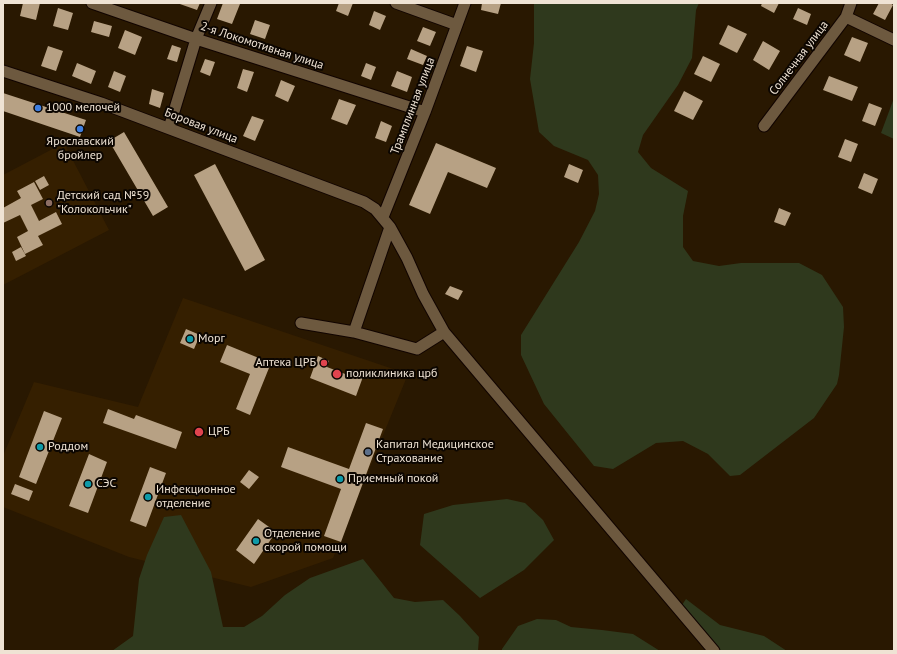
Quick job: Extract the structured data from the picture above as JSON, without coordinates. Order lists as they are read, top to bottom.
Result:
{
  "streets": {
    "street": [
      "2-я Локомотивная улица",
      "Солнечная улица",
      "Трамплинная улица",
      "Боровая улица"
    ]
  },
  "crossings": [
    ["2-я Локомотивная улица", "Трамплинная улица"],
    ["Трамплинная улица", "Боровая улица"]
  ],
  "places": [
    "1000 мелочей",
    "Ярославский бройлер",
    "Детский сад №59 \"Колокольчик\"",
    "Морг",
    "Аптека ЦРБ",
    "поликлиника црб",
    "ЦРБ",
    "Роддом",
    "Капитал Медицинское Страхование",
    "Приемный покой",
    "СЭС",
    "Инфекционное отделение",
    "Отделение скорой помощи"
  ]
}
